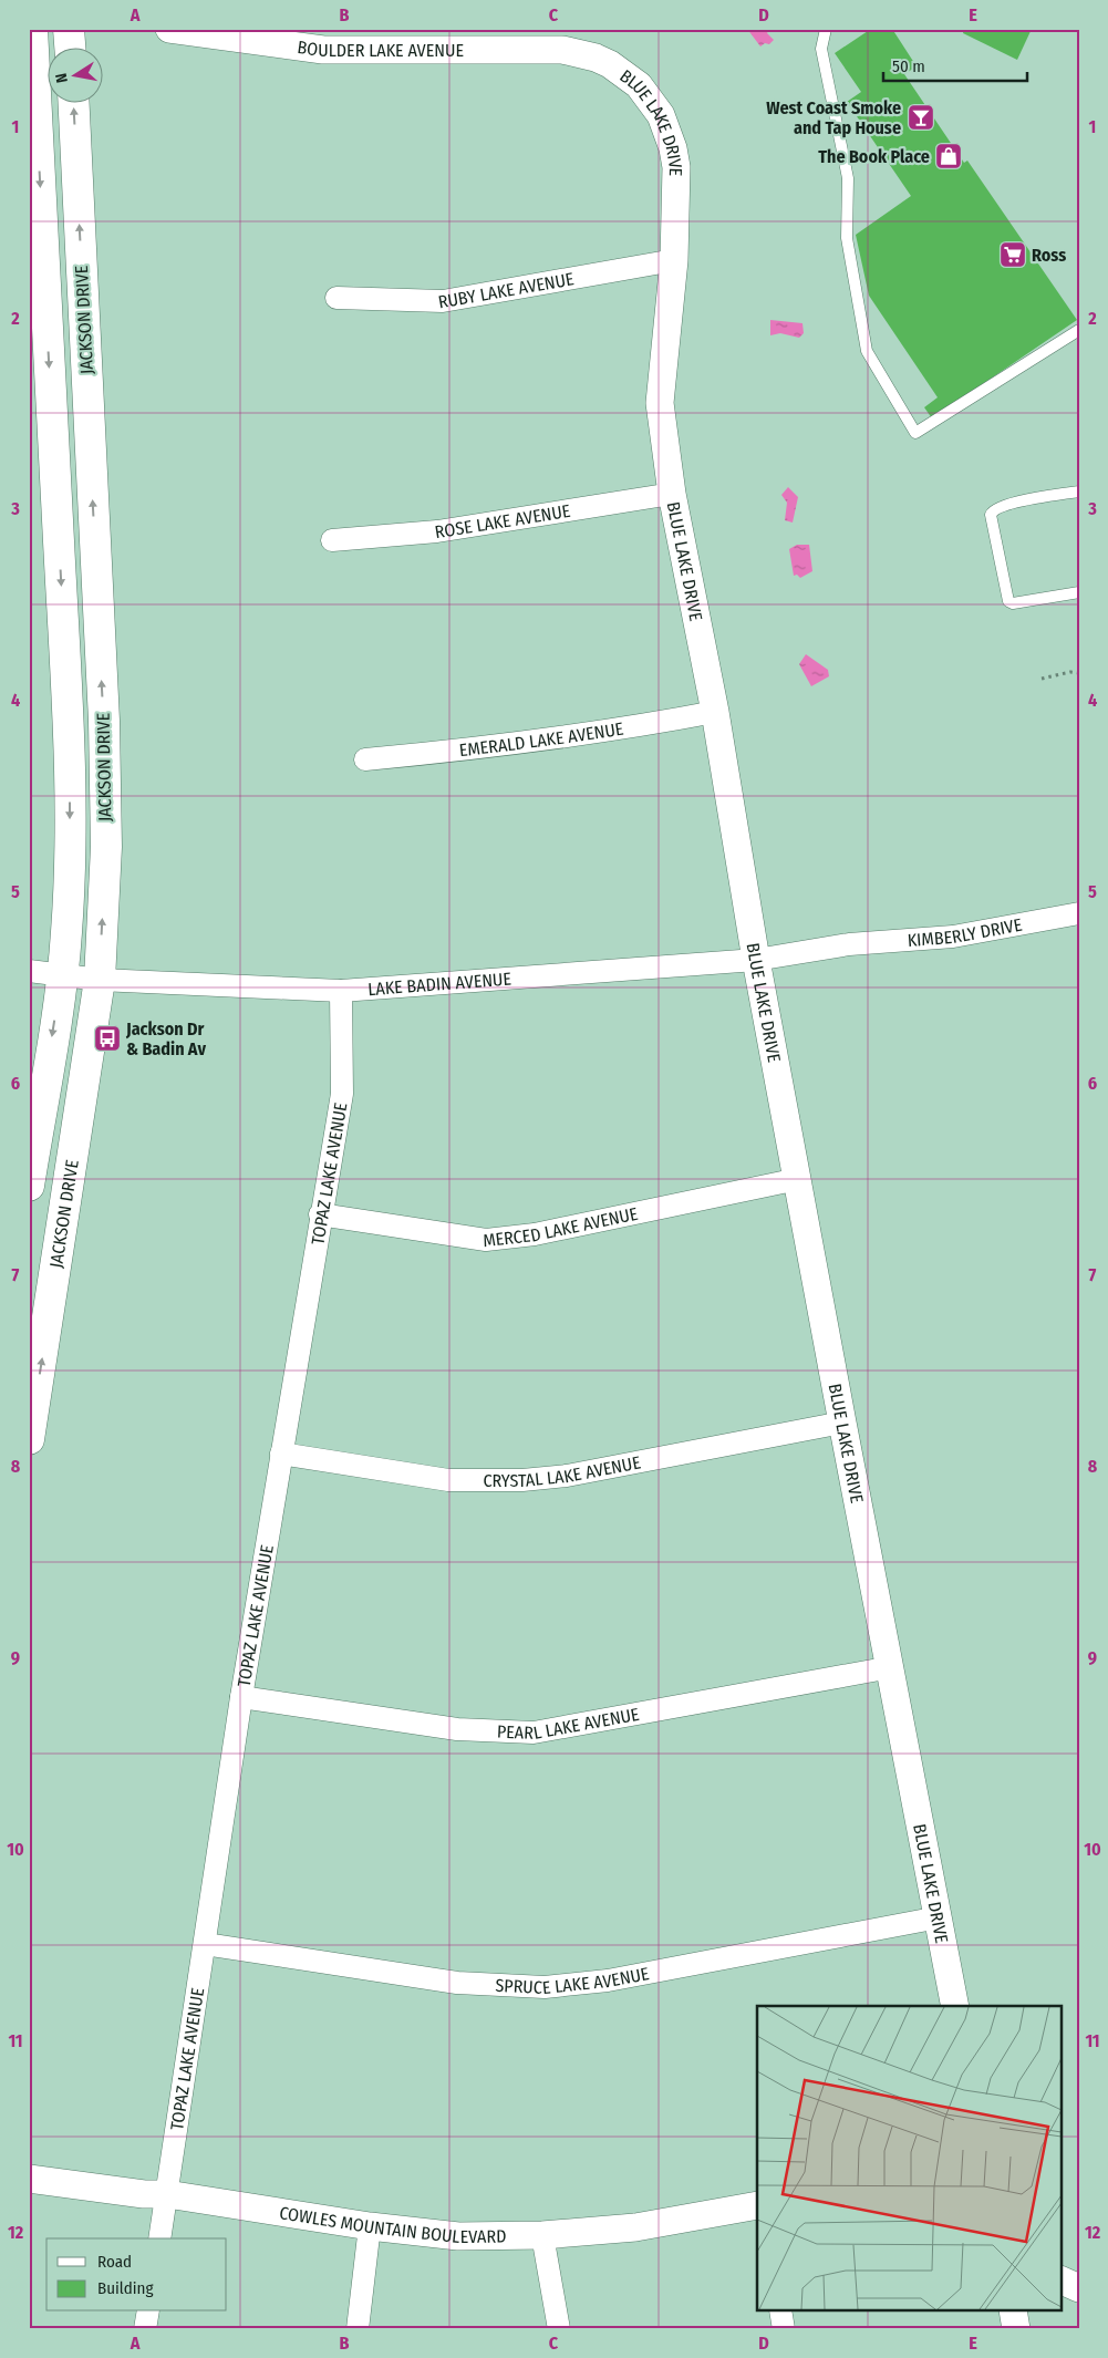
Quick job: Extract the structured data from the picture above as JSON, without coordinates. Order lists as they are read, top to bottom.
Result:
{
  "streets": {
    "main road": ["JACKSON DRIVE"],
    "street": [
      "BOULDER LAKE AVENUE",
      "BLUE LAKE DRIVE",
      "RUBY LAKE AVENUE",
      "ROSE LAKE AVENUE",
      "EMERALD LAKE AVENUE",
      "KIMBERLY DRIVE",
      "LAKE BADIN AVENUE",
      "TOPAZ LAKE AVENUE",
      "MERCED LAKE AVENUE",
      "CRYSTAL LAKE AVENUE",
      "PEARL LAKE AVENUE",
      "SPRUCE LAKE AVENUE",
      "COWLES MOUNTAIN BOULEVARD"
    ]
  },
  "crossings": [
    ["BOULDER LAKE AVENUE", "BLUE LAKE DRIVE"],
    ["BLUE LAKE DRIVE", "RUBY LAKE AVENUE"],
    ["BLUE LAKE DRIVE", "ROSE LAKE AVENUE"],
    ["BLUE LAKE DRIVE", "EMERALD LAKE AVENUE"],
    ["BLUE LAKE DRIVE", "LAKE BADIN AVENUE"],
    ["BLUE LAKE DRIVE", "MERCED LAKE AVENUE"],
    ["BLUE LAKE DRIVE", "CRYSTAL LAKE AVENUE"],
    ["BLUE LAKE DRIVE", "PEARL LAKE AVENUE"],
    ["BLUE LAKE DRIVE", "SPRUCE LAKE AVENUE"],
    ["JACKSON DRIVE", "LAKE BADIN AVENUE"],
    ["KIMBERLY DRIVE", "LAKE BADIN AVENUE"],
    ["LAKE BADIN AVENUE", "TOPAZ LAKE AVENUE"],
    ["TOPAZ LAKE AVENUE", "MERCED LAKE AVENUE"],
    ["TOPAZ LAKE AVENUE", "CRYSTAL LAKE AVENUE"],
    ["TOPAZ LAKE AVENUE", "PEARL LAKE AVENUE"],
    ["TOPAZ LAKE AVENUE", "SPRUCE LAKE AVENUE"],
    ["TOPAZ LAKE AVENUE", "COWLES MOUNTAIN BOULEVARD"]
  ],
  "places": {
    "bar": ["West Coast Smoke and Tap House"],
    "shop": ["The Book Place"],
    "supermarket": ["Ross"],
    "bus stop": ["Jackson Dr & Badin Av"]
  },
  "legend": ["Road", "Building"],
  "scale_bar": "50 m",
  "north": "left",
  "grid": {
    "columns": [
      "A",
      "B",
      "C",
      "D",
      "E"
    ],
    "rows": [
      "1",
      "2",
      "3",
      "4",
      "5",
      "6",
      "7",
      "8",
      "9",
      "10",
      "11",
      "12"
    ]
  }
}
